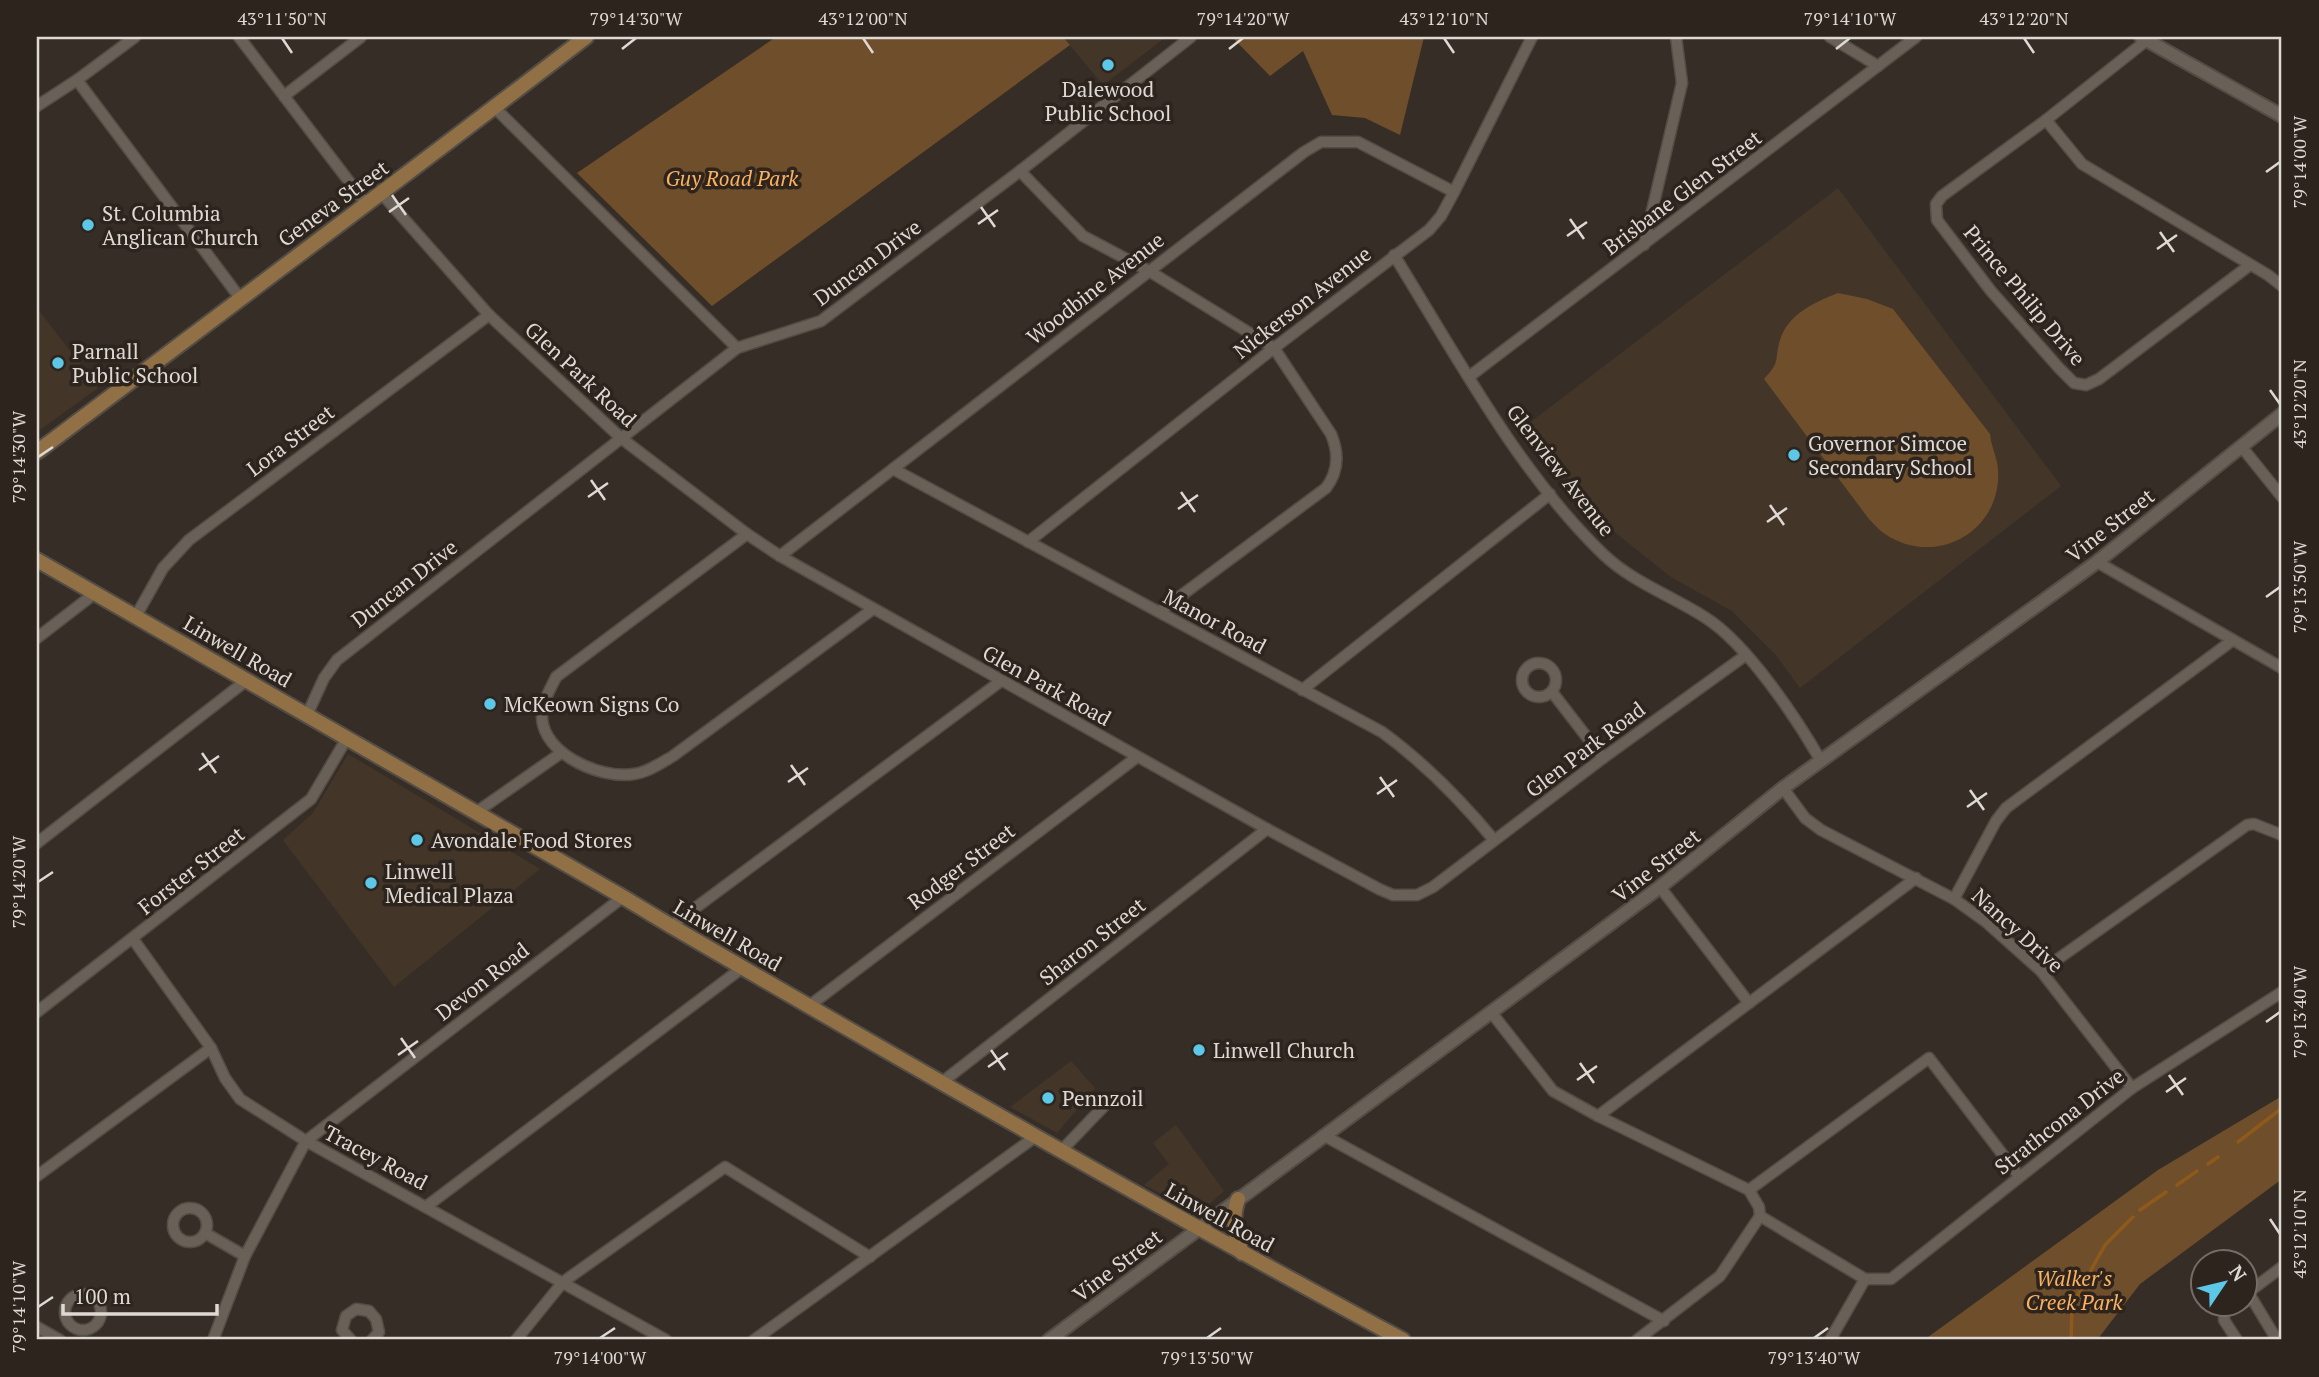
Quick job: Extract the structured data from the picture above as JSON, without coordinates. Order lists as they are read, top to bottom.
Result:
{
  "streets": {
    "main road": ["Geneva Street", "Linwell Road"],
    "street": [
      "Brisbane Glen Street",
      "Duncan Drive",
      "Woodbine Avenue",
      "Prince Philip Drive",
      "Nickerson Avenue",
      "Glen Park Road",
      "Lora Street",
      "Glenview Avenue",
      "Vine Street",
      "Manor Road",
      "Rodger Street",
      "Forster Street",
      "Nancy Drive",
      "Sharon Street",
      "Devon Road",
      "Strathcona Drive",
      "Tracey Road"
    ]
  },
  "crossings": [
    ["Brisbane Glen Street", "Glenview Avenue"],
    ["Geneva Street", "Glen Park Road"],
    ["Duncan Drive", "Glen Park Road"],
    ["Duncan Drive", "Linwell Road"],
    ["Woodbine Avenue", "Nickerson Avenue"],
    ["Woodbine Avenue", "Glen Park Road"],
    ["Woodbine Avenue", "Manor Road"],
    ["Nickerson Avenue", "Glenview Avenue"],
    ["Nickerson Avenue", "Manor Road"],
    ["Glen Park Road", "Lora Street"],
    ["Glen Park Road", "Glenview Avenue"],
    ["Glen Park Road", "Manor Road"],
    ["Glen Park Road", "Rodger Street"],
    ["Glen Park Road", "Sharon Street"],
    ["Lora Street", "Linwell Road"],
    ["Glenview Avenue", "Vine Street"],
    ["Vine Street", "Linwell Road"],
    ["Vine Street", "Nancy Drive"],
    ["Linwell Road", "Rodger Street"],
    ["Linwell Road", "Forster Street"],
    ["Linwell Road", "Sharon Street"],
    ["Linwell Road", "Devon Road"],
    ["Forster Street", "Tracey Road"],
    ["Nancy Drive", "Strathcona Drive"],
    ["Devon Road", "Tracey Road"]
  ],
  "parks": ["Guy Road Park", "Walker's Creek Park"],
  "places": [
    "Dalewood Public School",
    "St. Columbia Anglican Church",
    "Parnall Public School",
    "Governor Simcoe Secondary School",
    "McKeown Signs Co",
    "Avondale Food Stores",
    "Linwell Medical Plaza",
    "Linwell Church",
    "Pennzoil"
  ],
  "scale_bar": "100 m",
  "north": "top right",
  "coordinates": [
    "43°11'50\"N",
    "79°14'30\"W",
    "43°12'00\"N",
    "79°14'20\"W",
    "43°12'10\"N",
    "79°14'10\"W",
    "43°12'20\"N",
    "79°14'00\"W",
    "79°13'50\"W",
    "79°13'40\"W"
  ]
}
